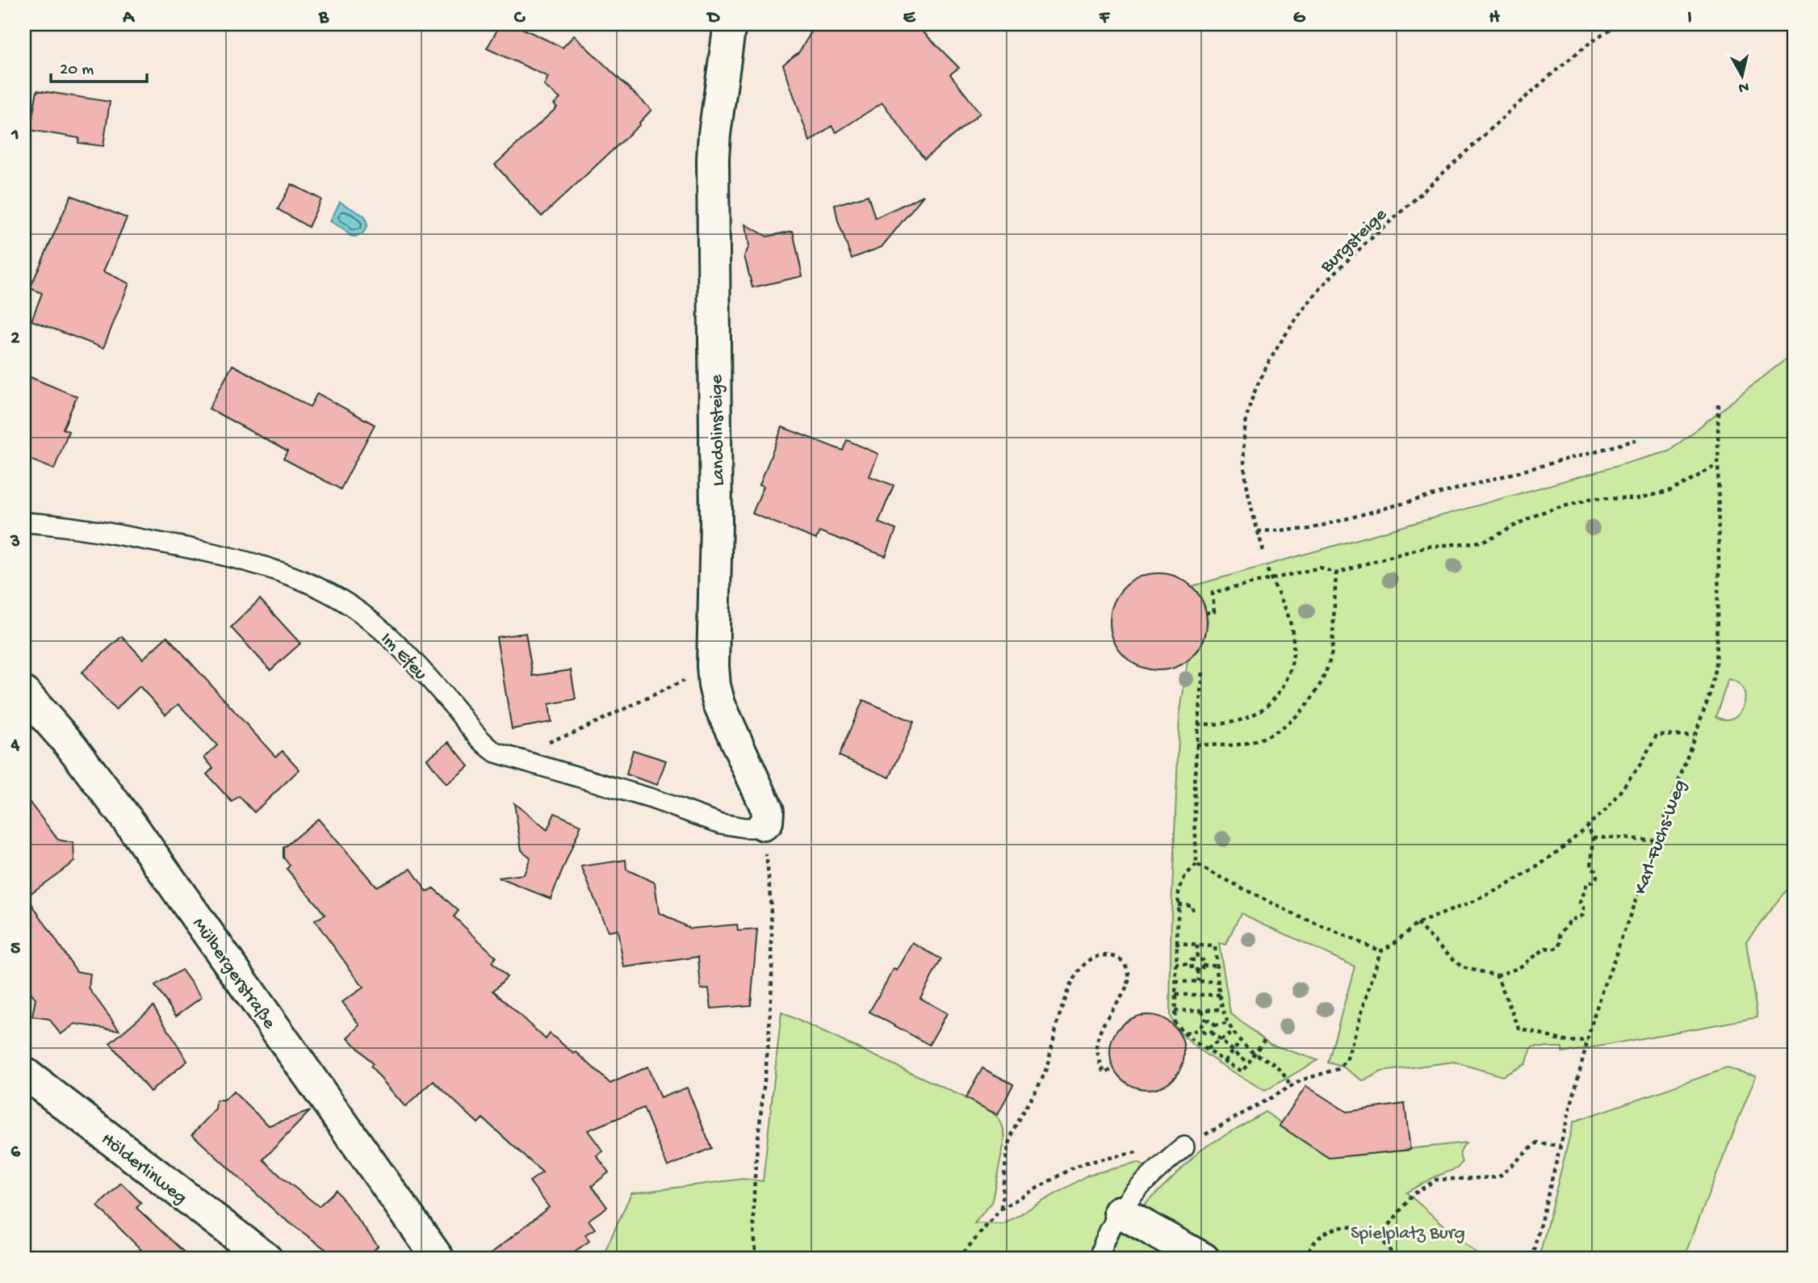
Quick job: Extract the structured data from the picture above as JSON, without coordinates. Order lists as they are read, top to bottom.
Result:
{
  "streets": {
    "street": ["Landolinsteige", "Mülbergerstraße", "Hölderlinweg"],
    "lane": ["Im Efeu"],
    "path": ["Burgsteige", "Karl-Fuchs-Weg"]
  },
  "crossings": [
    ["Landolinsteige", "Im Efeu"]
  ],
  "parks": ["Spielplatz Burg"],
  "scale_bar": "20 m",
  "north": "bottom",
  "grid": {
    "columns": [
      "A",
      "B",
      "C",
      "D",
      "E",
      "F",
      "G",
      "H",
      "I"
    ],
    "rows": [
      "1",
      "2",
      "3",
      "4",
      "5",
      "6"
    ]
  }
}
